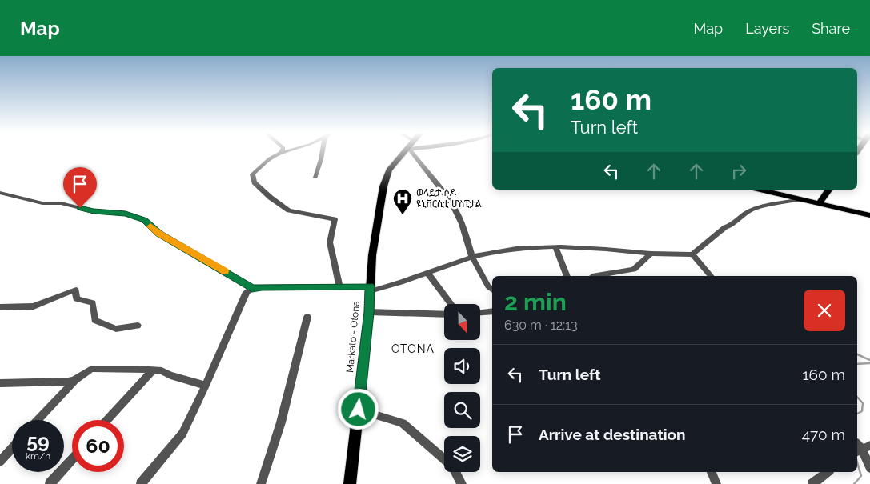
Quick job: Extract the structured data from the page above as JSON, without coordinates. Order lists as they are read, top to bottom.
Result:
{
  "streets": {
    "main road": ["Markato - Otona"]
  },
  "districts": ["OTONA"],
  "places": {
    "hospital": ["ወላይታ ሶዶ ዩኒቨርሲቲ ሆስፒታል"]
  },
  "north": "bottom",
  "page": {
    "header": "Map",
    "nav": ["Map", "Layers", "Share"],
    "turn": ["160 m", "Turn left"],
    "heading": ["2 min", "630 m · 12:13"],
    "list": [
      {
        "name": "Turn left",
        "value": "160 m"
      },
      {
        "name": "Arrive at destination",
        "value": "470 m"
      }
    ],
    "speed": "59 km/h",
    "limit": "60"
  }
}
